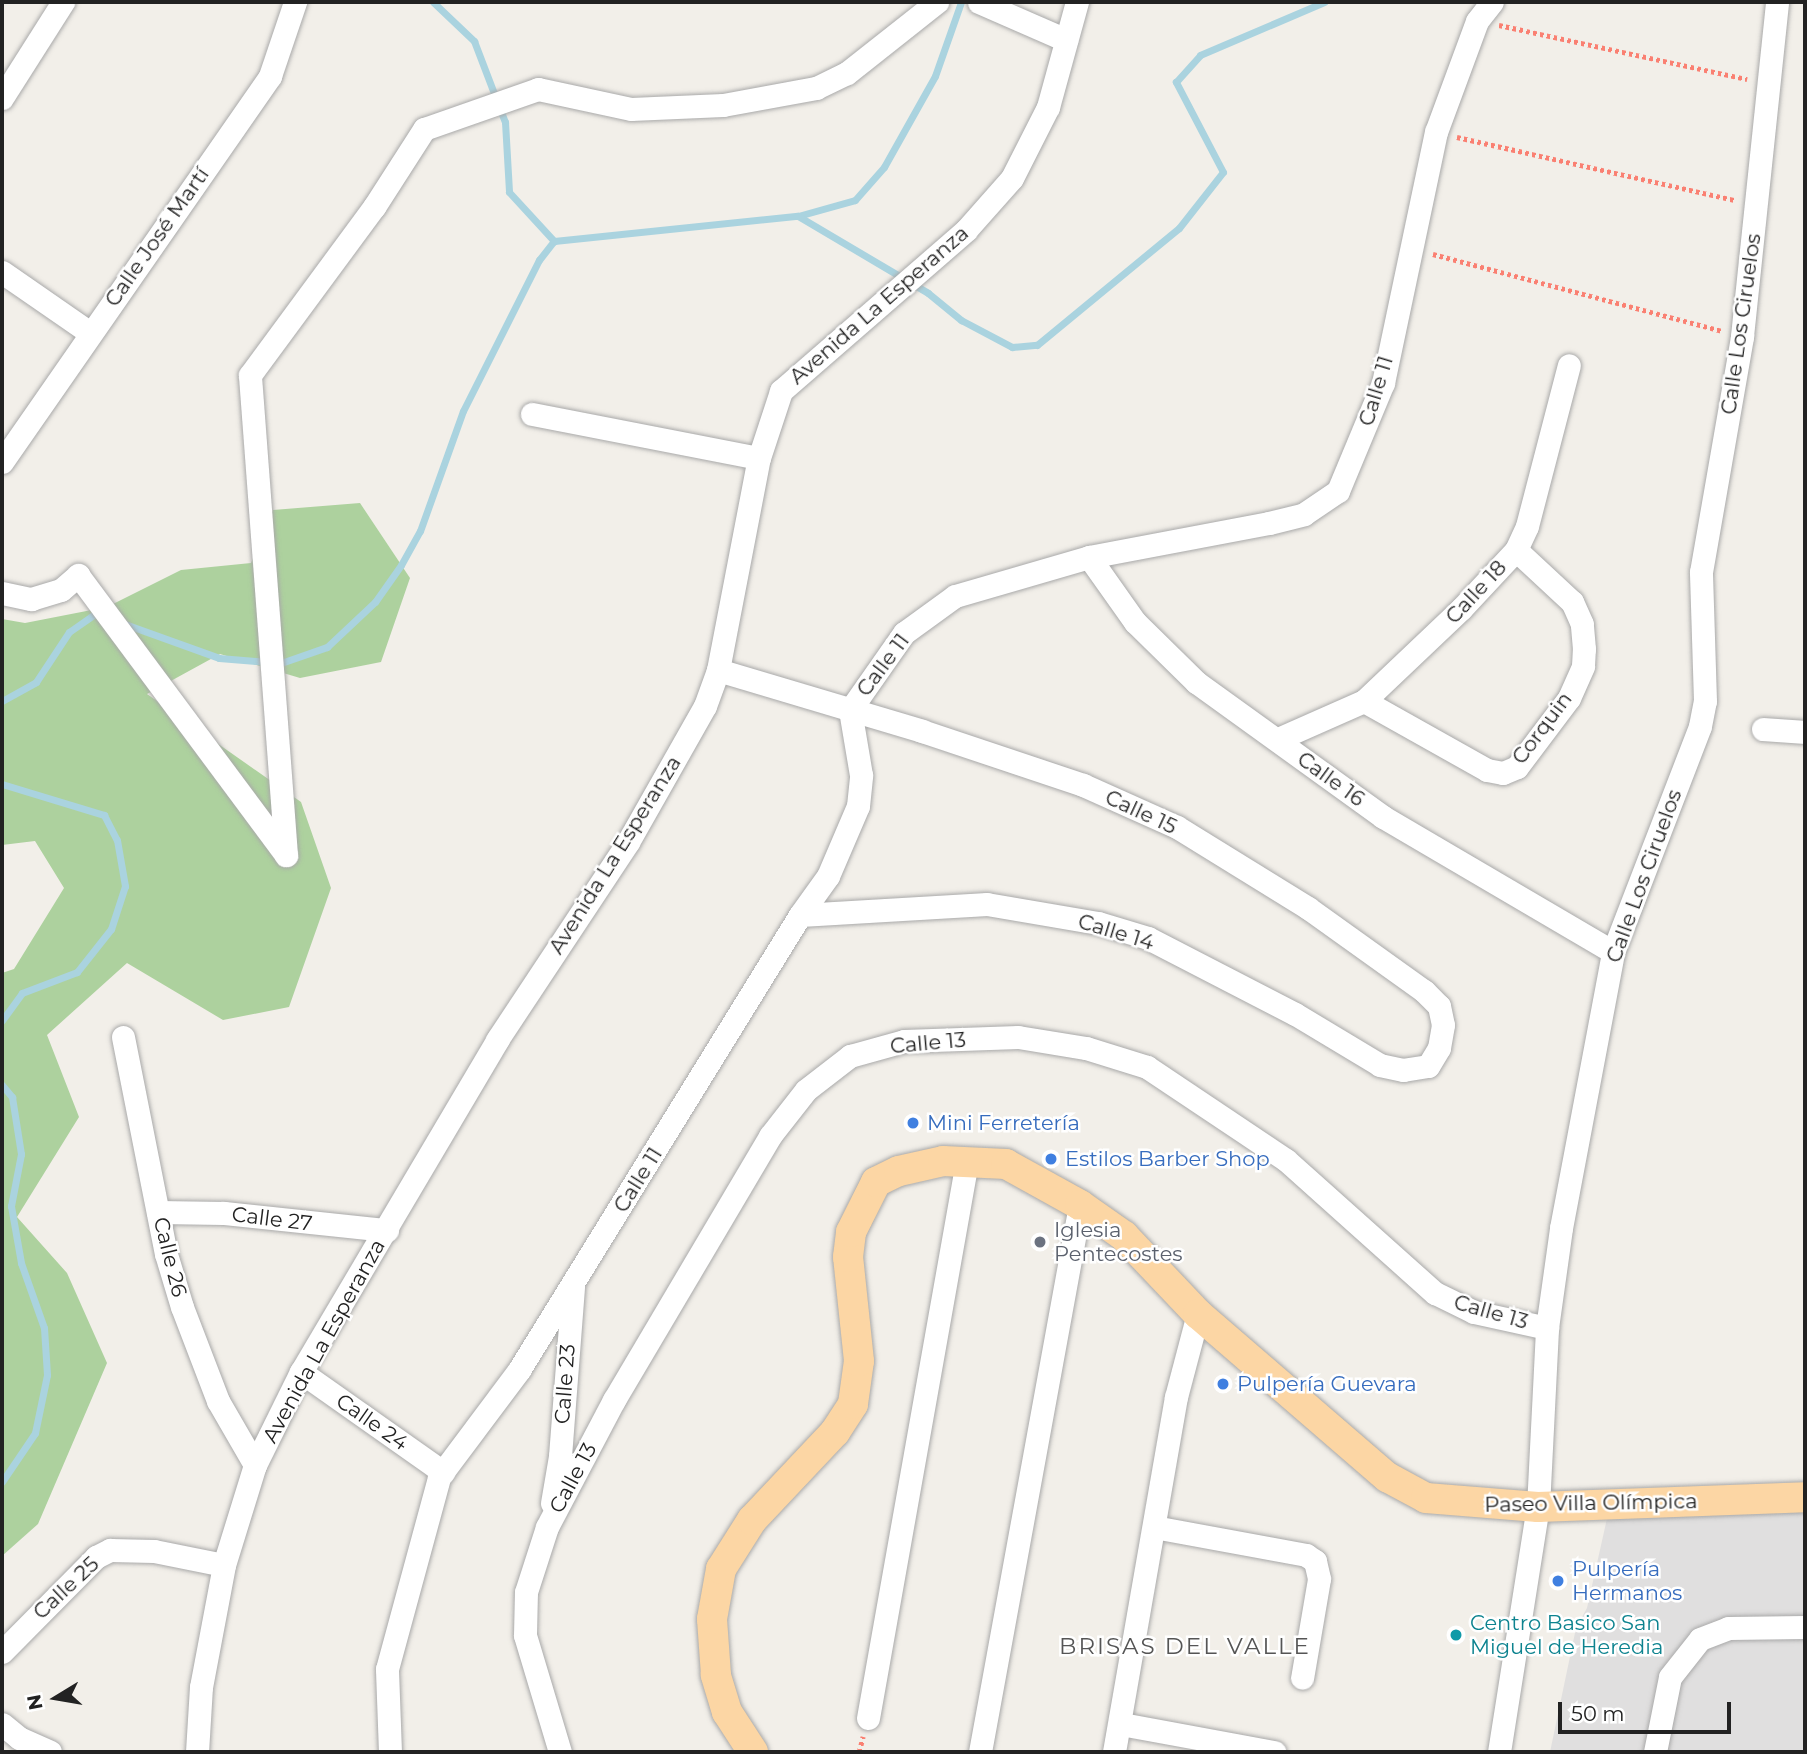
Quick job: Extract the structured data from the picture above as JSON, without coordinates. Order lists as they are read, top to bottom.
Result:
{
  "streets": {
    "main road": ["Paseo Villa Olímpica"],
    "street": [
      "Calle José Martí",
      "Avenida La Esperanza",
      "Calle Los Ciruelos",
      "Calle 11",
      "Calle 18",
      "Corquin",
      "Calle 16",
      "Calle 15",
      "Calle 14",
      "Calle 13",
      "Calle 27",
      "Calle 26",
      "Calle 23",
      "Calle 24",
      "Calle 25"
    ]
  },
  "crossings": [
    ["Avenida La Esperanza", "Calle 15"],
    ["Avenida La Esperanza", "Calle 27"],
    ["Avenida La Esperanza", "Calle 26"],
    ["Avenida La Esperanza", "Calle 24"],
    ["Avenida La Esperanza", "Calle 25"],
    ["Calle Los Ciruelos", "Calle 16"],
    ["Calle Los Ciruelos", "Calle 13"],
    ["Calle Los Ciruelos", "Paseo Villa Olímpica"],
    ["Calle 11", "Calle 16"],
    ["Calle 11", "Calle 15"],
    ["Calle 11", "Calle 14"],
    ["Calle 11", "Calle 23"],
    ["Calle 11", "Calle 24"],
    ["Calle 18", "Corquin"],
    ["Calle 18", "Calle 16"],
    ["Calle 15", "Calle 14"],
    ["Calle 13", "Calle 23"],
    ["Calle 27", "Calle 26"]
  ],
  "districts": ["BRISAS DEL VALLE"],
  "places": [
    "Mini Ferretería",
    "Estilos Barber Shop",
    "Iglesia Pentecostes",
    "Pulpería Guevara",
    "Pulpería Hermanos",
    "Centro Basico San Miguel de Heredia"
  ],
  "scale_bar": "50 m",
  "north": "left"
}
